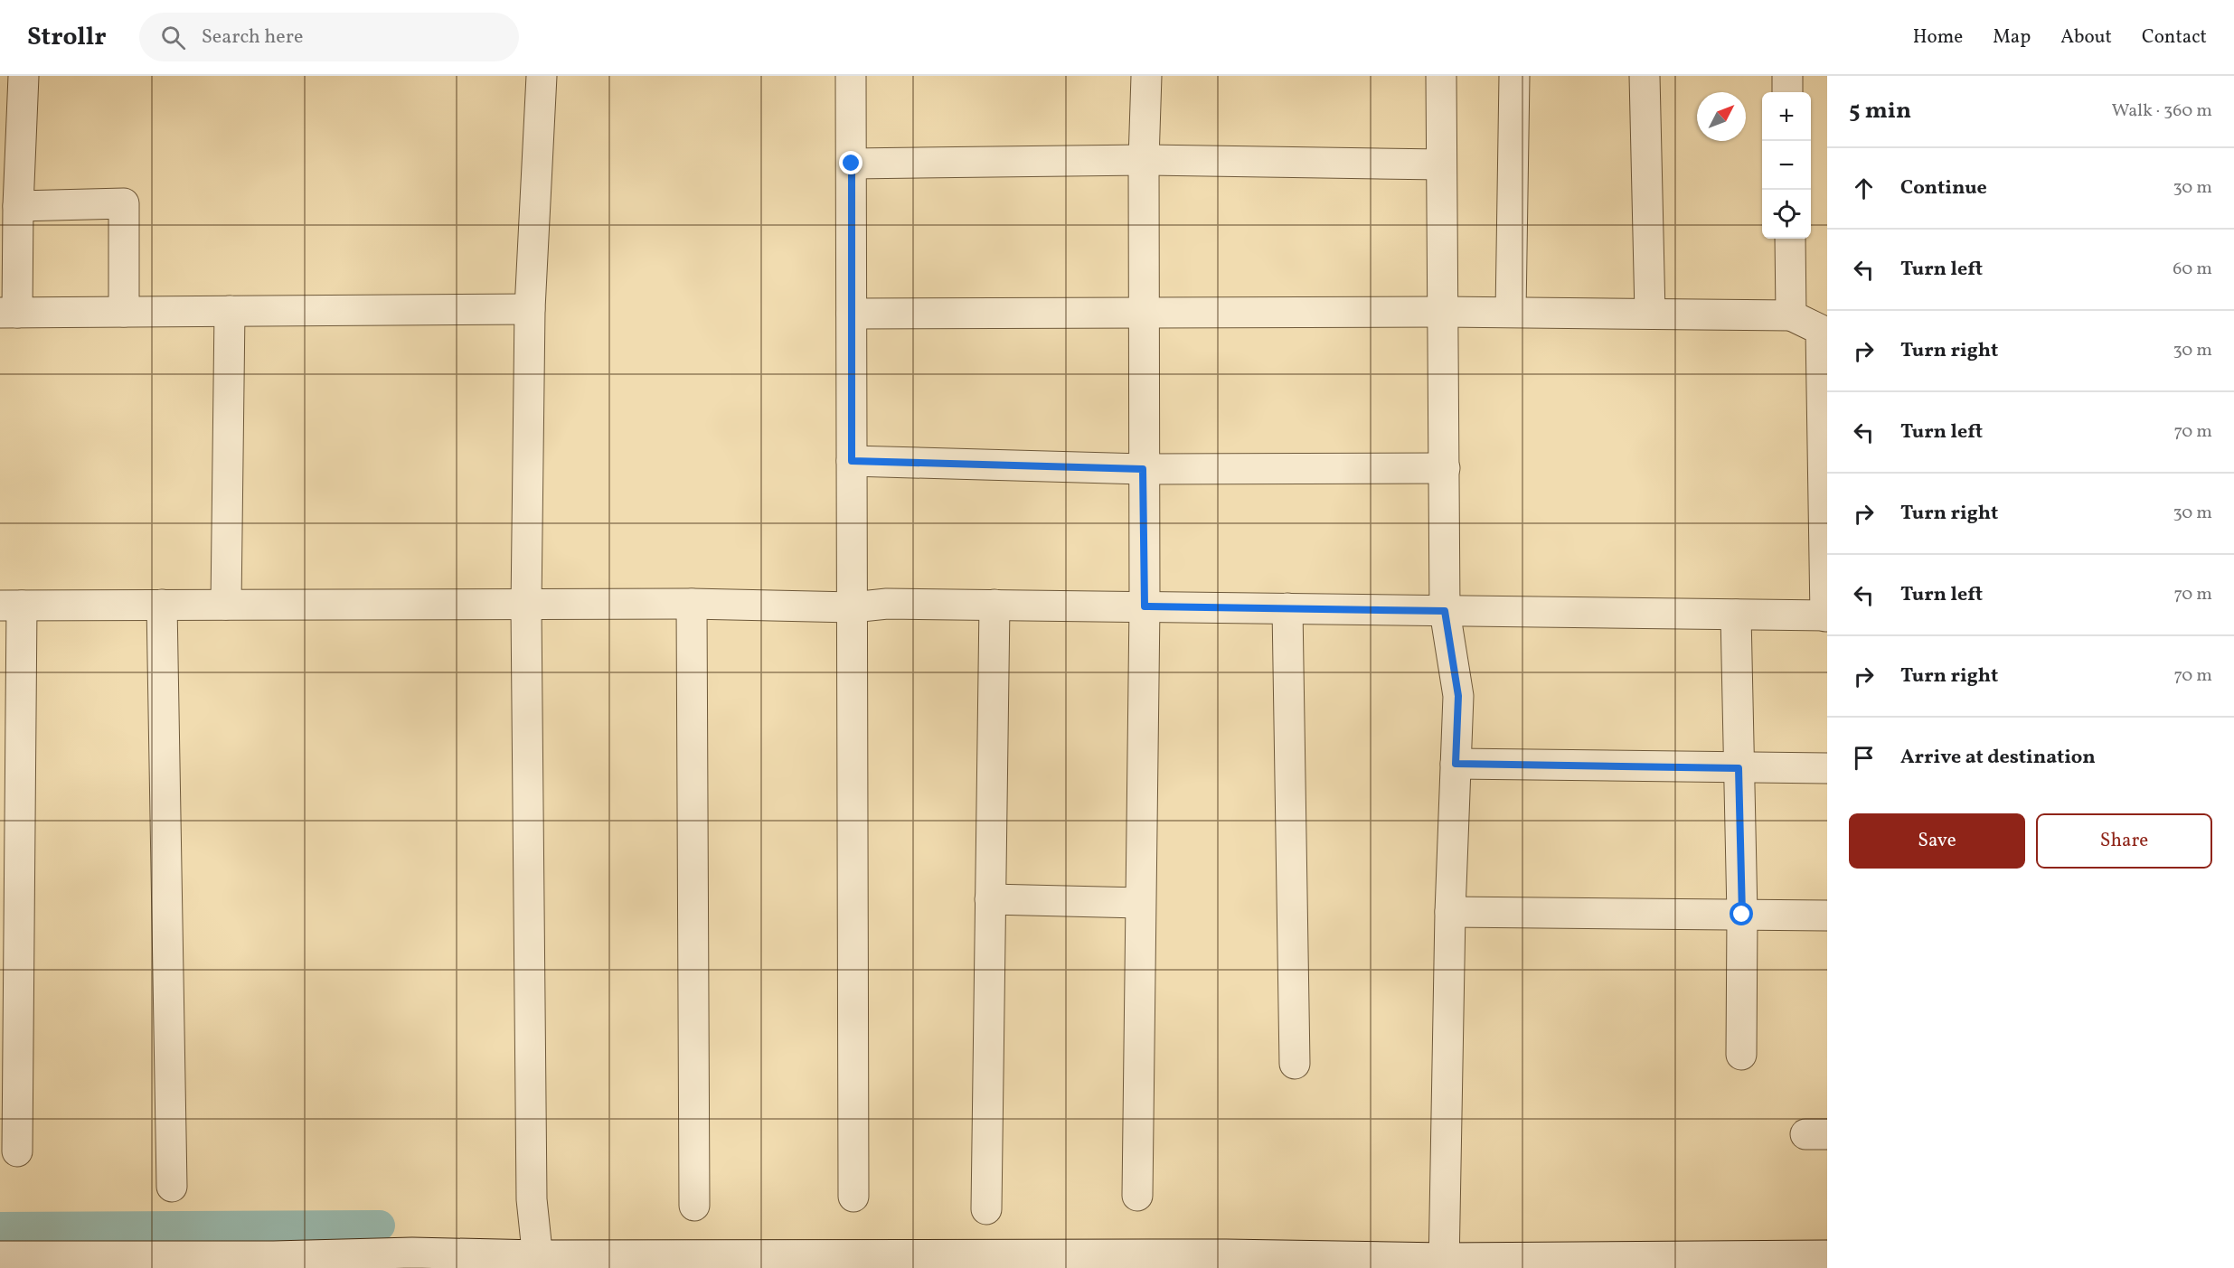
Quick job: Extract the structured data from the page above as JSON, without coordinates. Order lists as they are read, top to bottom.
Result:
{
  "north": "top right",
  "page": {
    "header": "Strollr",
    "search": "Search here",
    "nav": [
      "Home",
      "Map",
      "About",
      "Contact"
    ],
    "heading": ["5 min", "Walk · 360 m"],
    "map_buttons": ["+", "−"],
    "list": [
      ["Continue", "30 m"],
      ["Turn left", "60 m"],
      ["Turn right", "30 m"],
      ["Turn left", "70 m"],
      ["Turn right", "30 m"],
      ["Turn left", "70 m"],
      ["Turn right", "70 m"],
      "Arrive at destination"
    ],
    "buttons": ["Save", "Share"]
  }
}
